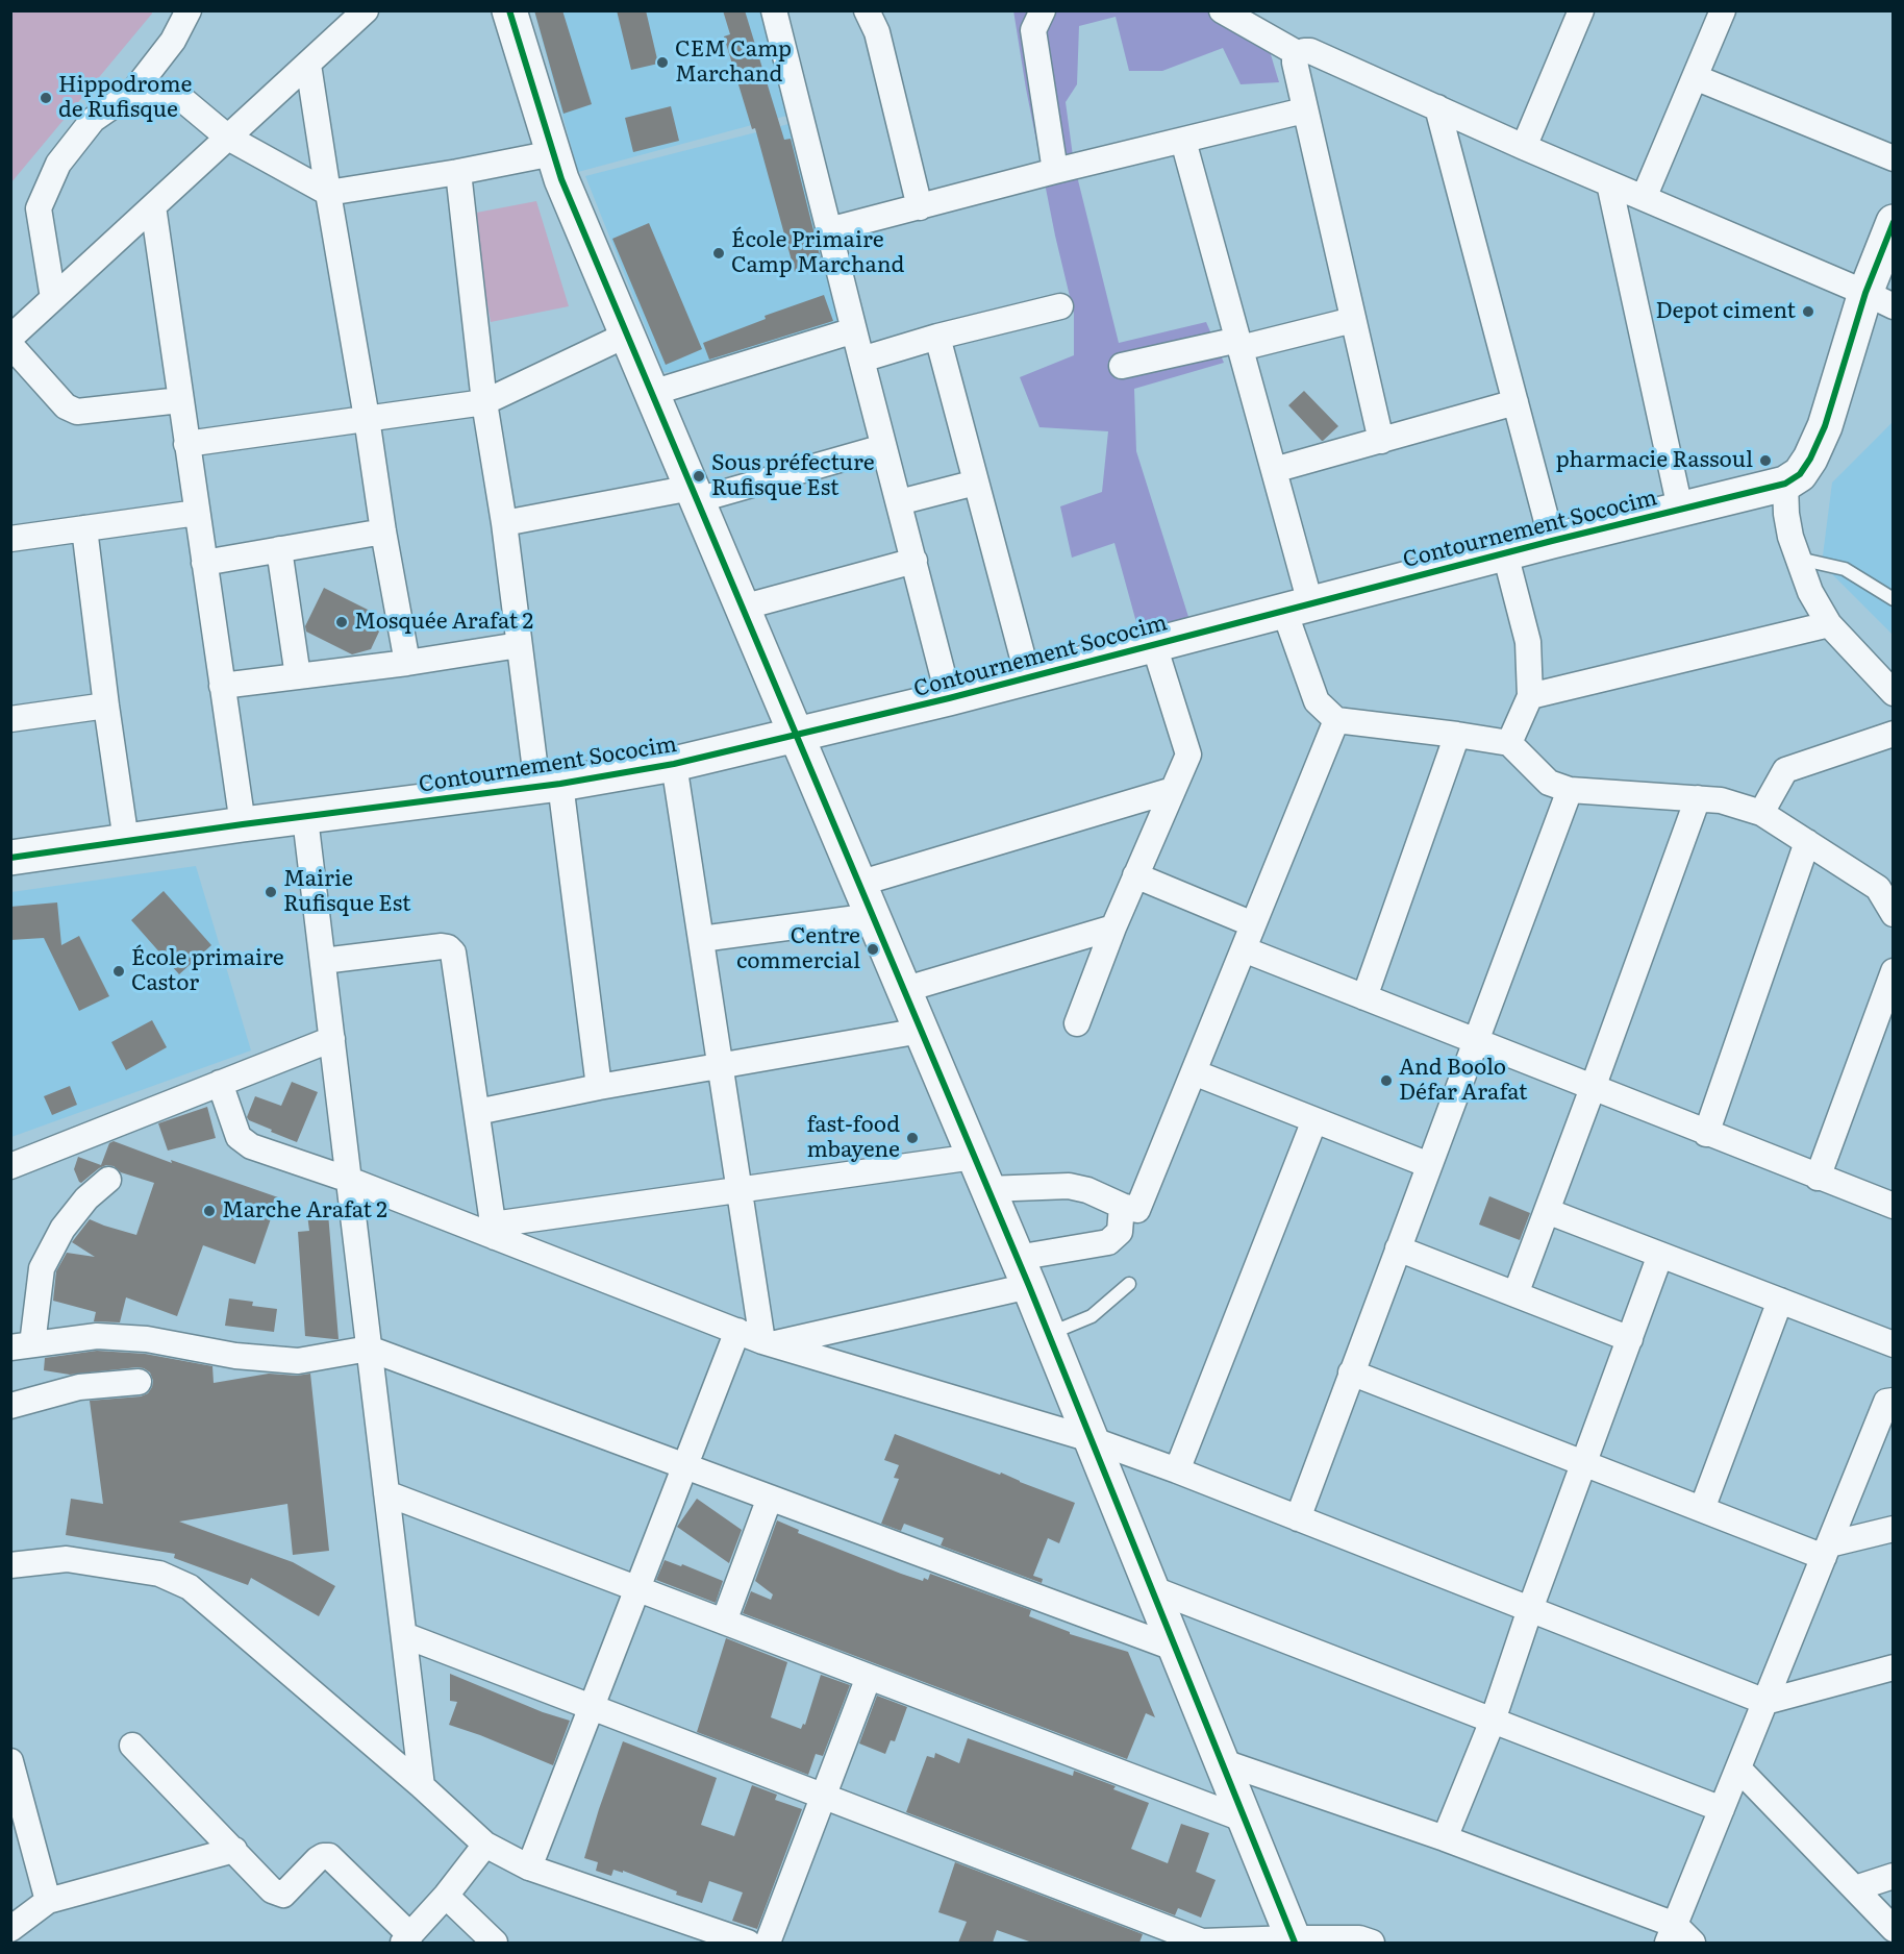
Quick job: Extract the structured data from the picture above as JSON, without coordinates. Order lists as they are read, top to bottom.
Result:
{
  "streets": {
    "street": ["Contournement Sococim"]
  },
  "places": [
    "CEM Camp Marchand",
    "Hippodrome de Rufisque",
    "École Primaire Camp Marchand",
    "Depot ciment",
    "pharmacie Rassoul",
    "Sous préfecture Rufisque Est",
    "Mosquée Arafat 2",
    "Mairie Rufisque Est",
    "Centre commercial",
    "École primaire Castor",
    "And Boolo Défar Arafat",
    "fast-food mbayene",
    "Marche Arafat 2"
  ]
}
